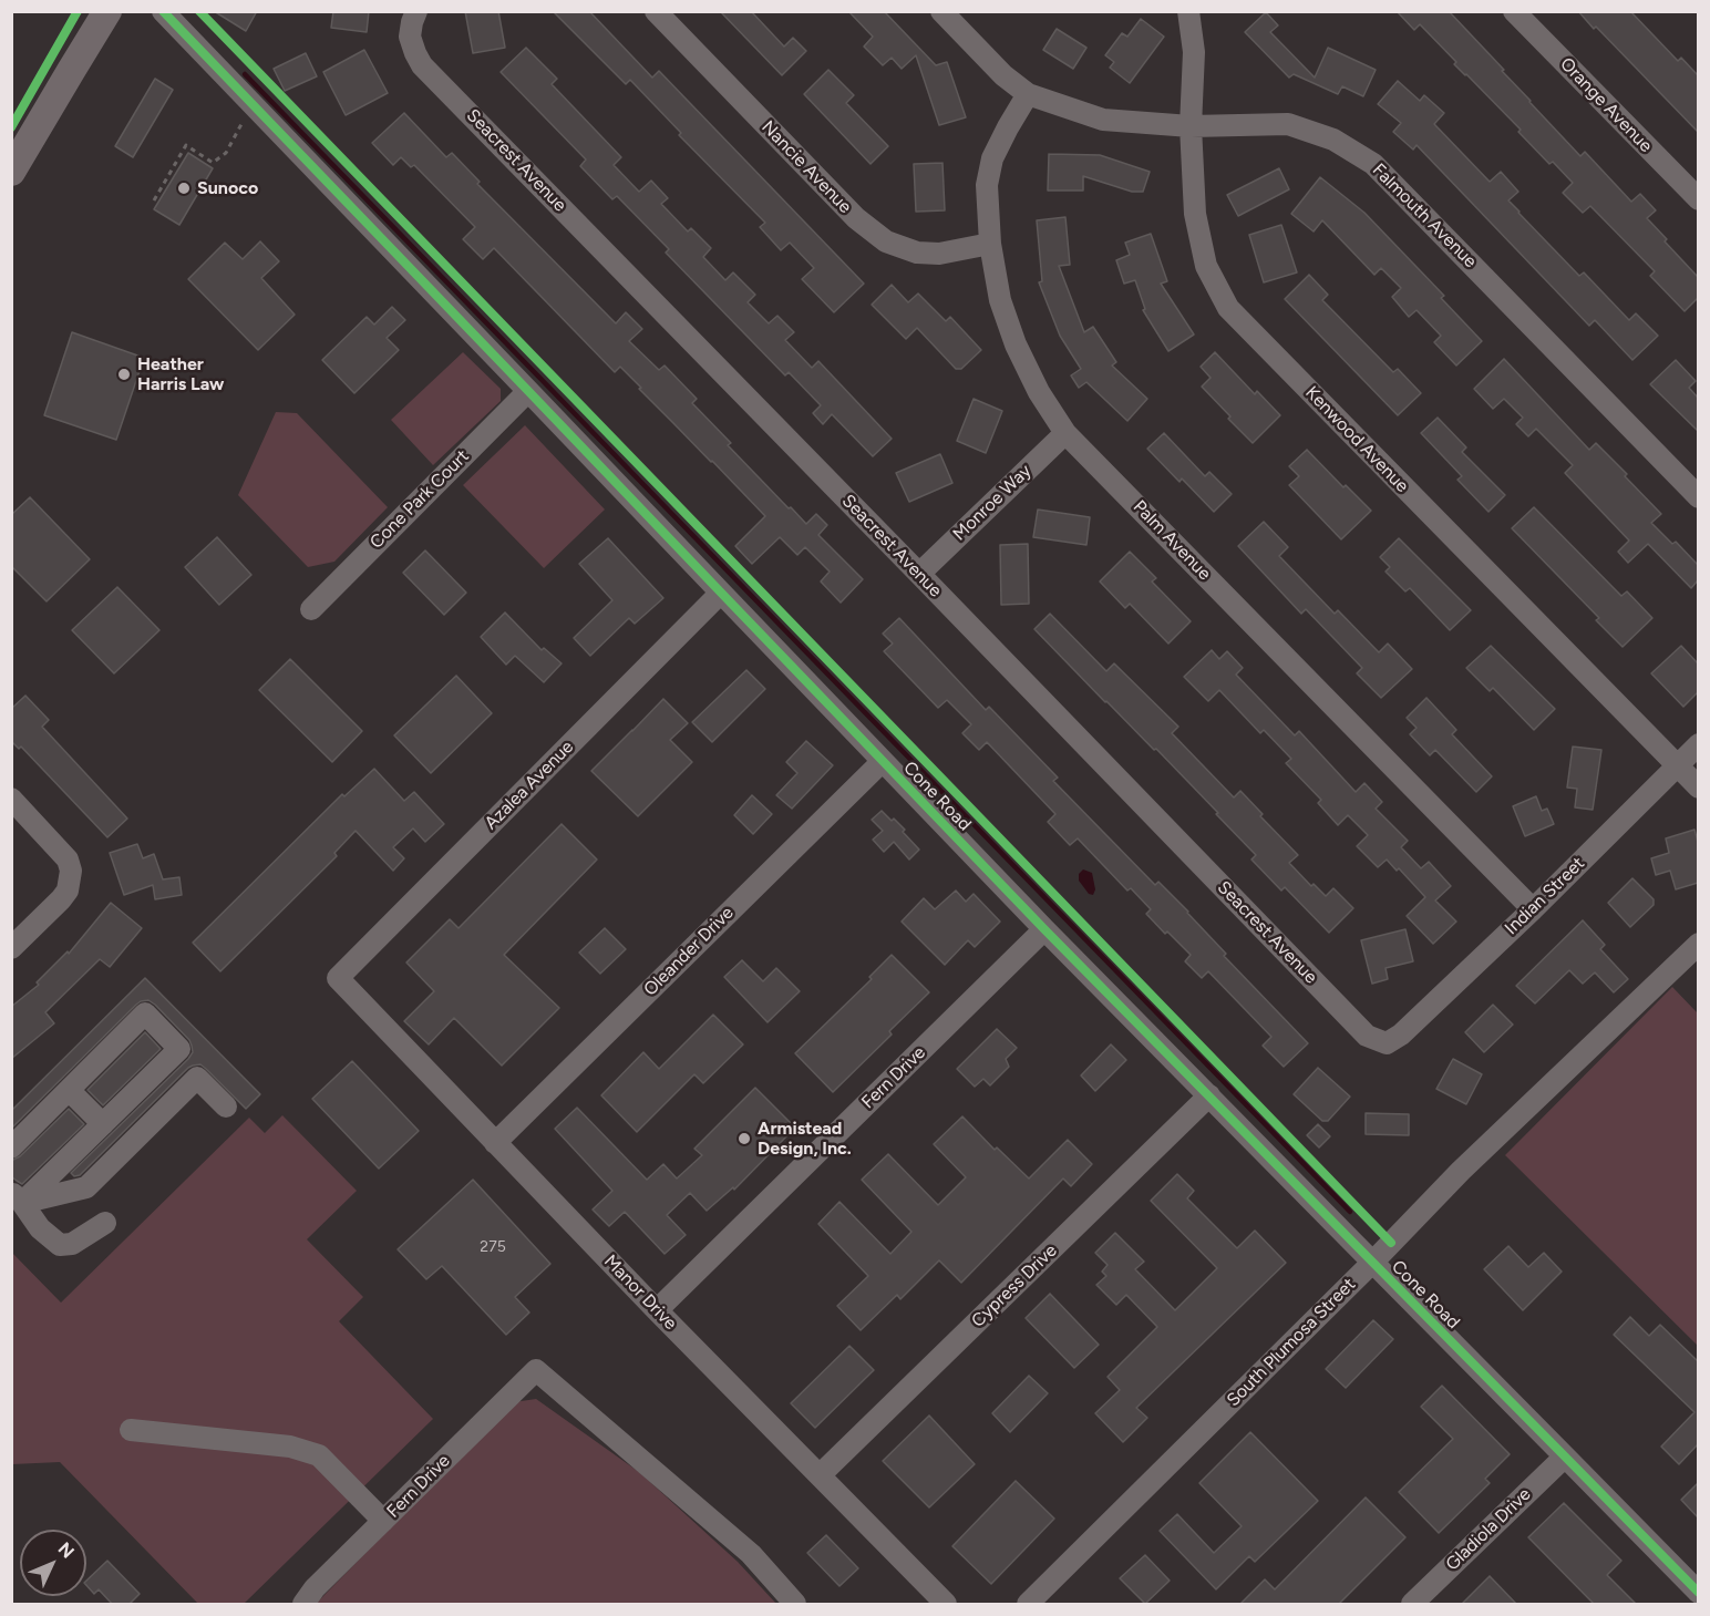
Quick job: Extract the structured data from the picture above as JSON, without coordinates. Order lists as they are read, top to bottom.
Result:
{
  "streets": {
    "street": [
      "Orange Avenue",
      "Seacrest Avenue",
      "Nancie Avenue",
      "Falmouth Avenue",
      "Kenwood Avenue",
      "Cone Park Court",
      "Monroe Way",
      "Palm Avenue",
      "Azalea Avenue",
      "Cone Road",
      "Indian Street",
      "Oleander Drive",
      "Fern Drive",
      "Cypress Drive",
      "Manor Drive",
      "South Plumosa Street",
      "Gladiola Drive"
    ]
  },
  "crossings": [
    ["Seacrest Avenue", "Monroe Way"],
    ["Seacrest Avenue", "Indian Street"],
    ["Nancie Avenue", "Palm Avenue"],
    ["Falmouth Avenue", "Kenwood Avenue"],
    ["Falmouth Avenue", "Palm Avenue"],
    ["Kenwood Avenue", "Indian Street"],
    ["Cone Park Court", "Cone Road"],
    ["Monroe Way", "Palm Avenue"],
    ["Palm Avenue", "Indian Street"],
    ["Azalea Avenue", "Cone Road"],
    ["Azalea Avenue", "Manor Drive"],
    ["Cone Road", "Oleander Drive"],
    ["Cone Road", "Fern Drive"],
    ["Cone Road", "Cypress Drive"],
    ["Cone Road", "South Plumosa Street"],
    ["Cone Road", "Gladiola Drive"],
    ["Oleander Drive", "Manor Drive"],
    ["Fern Drive", "Manor Drive"],
    ["Cypress Drive", "Manor Drive"]
  ],
  "places": ["Sunoco", "Heather Harris Law", "Armistead Design, Inc."],
  "house_numbers": ["275"],
  "north": "top right"
}
